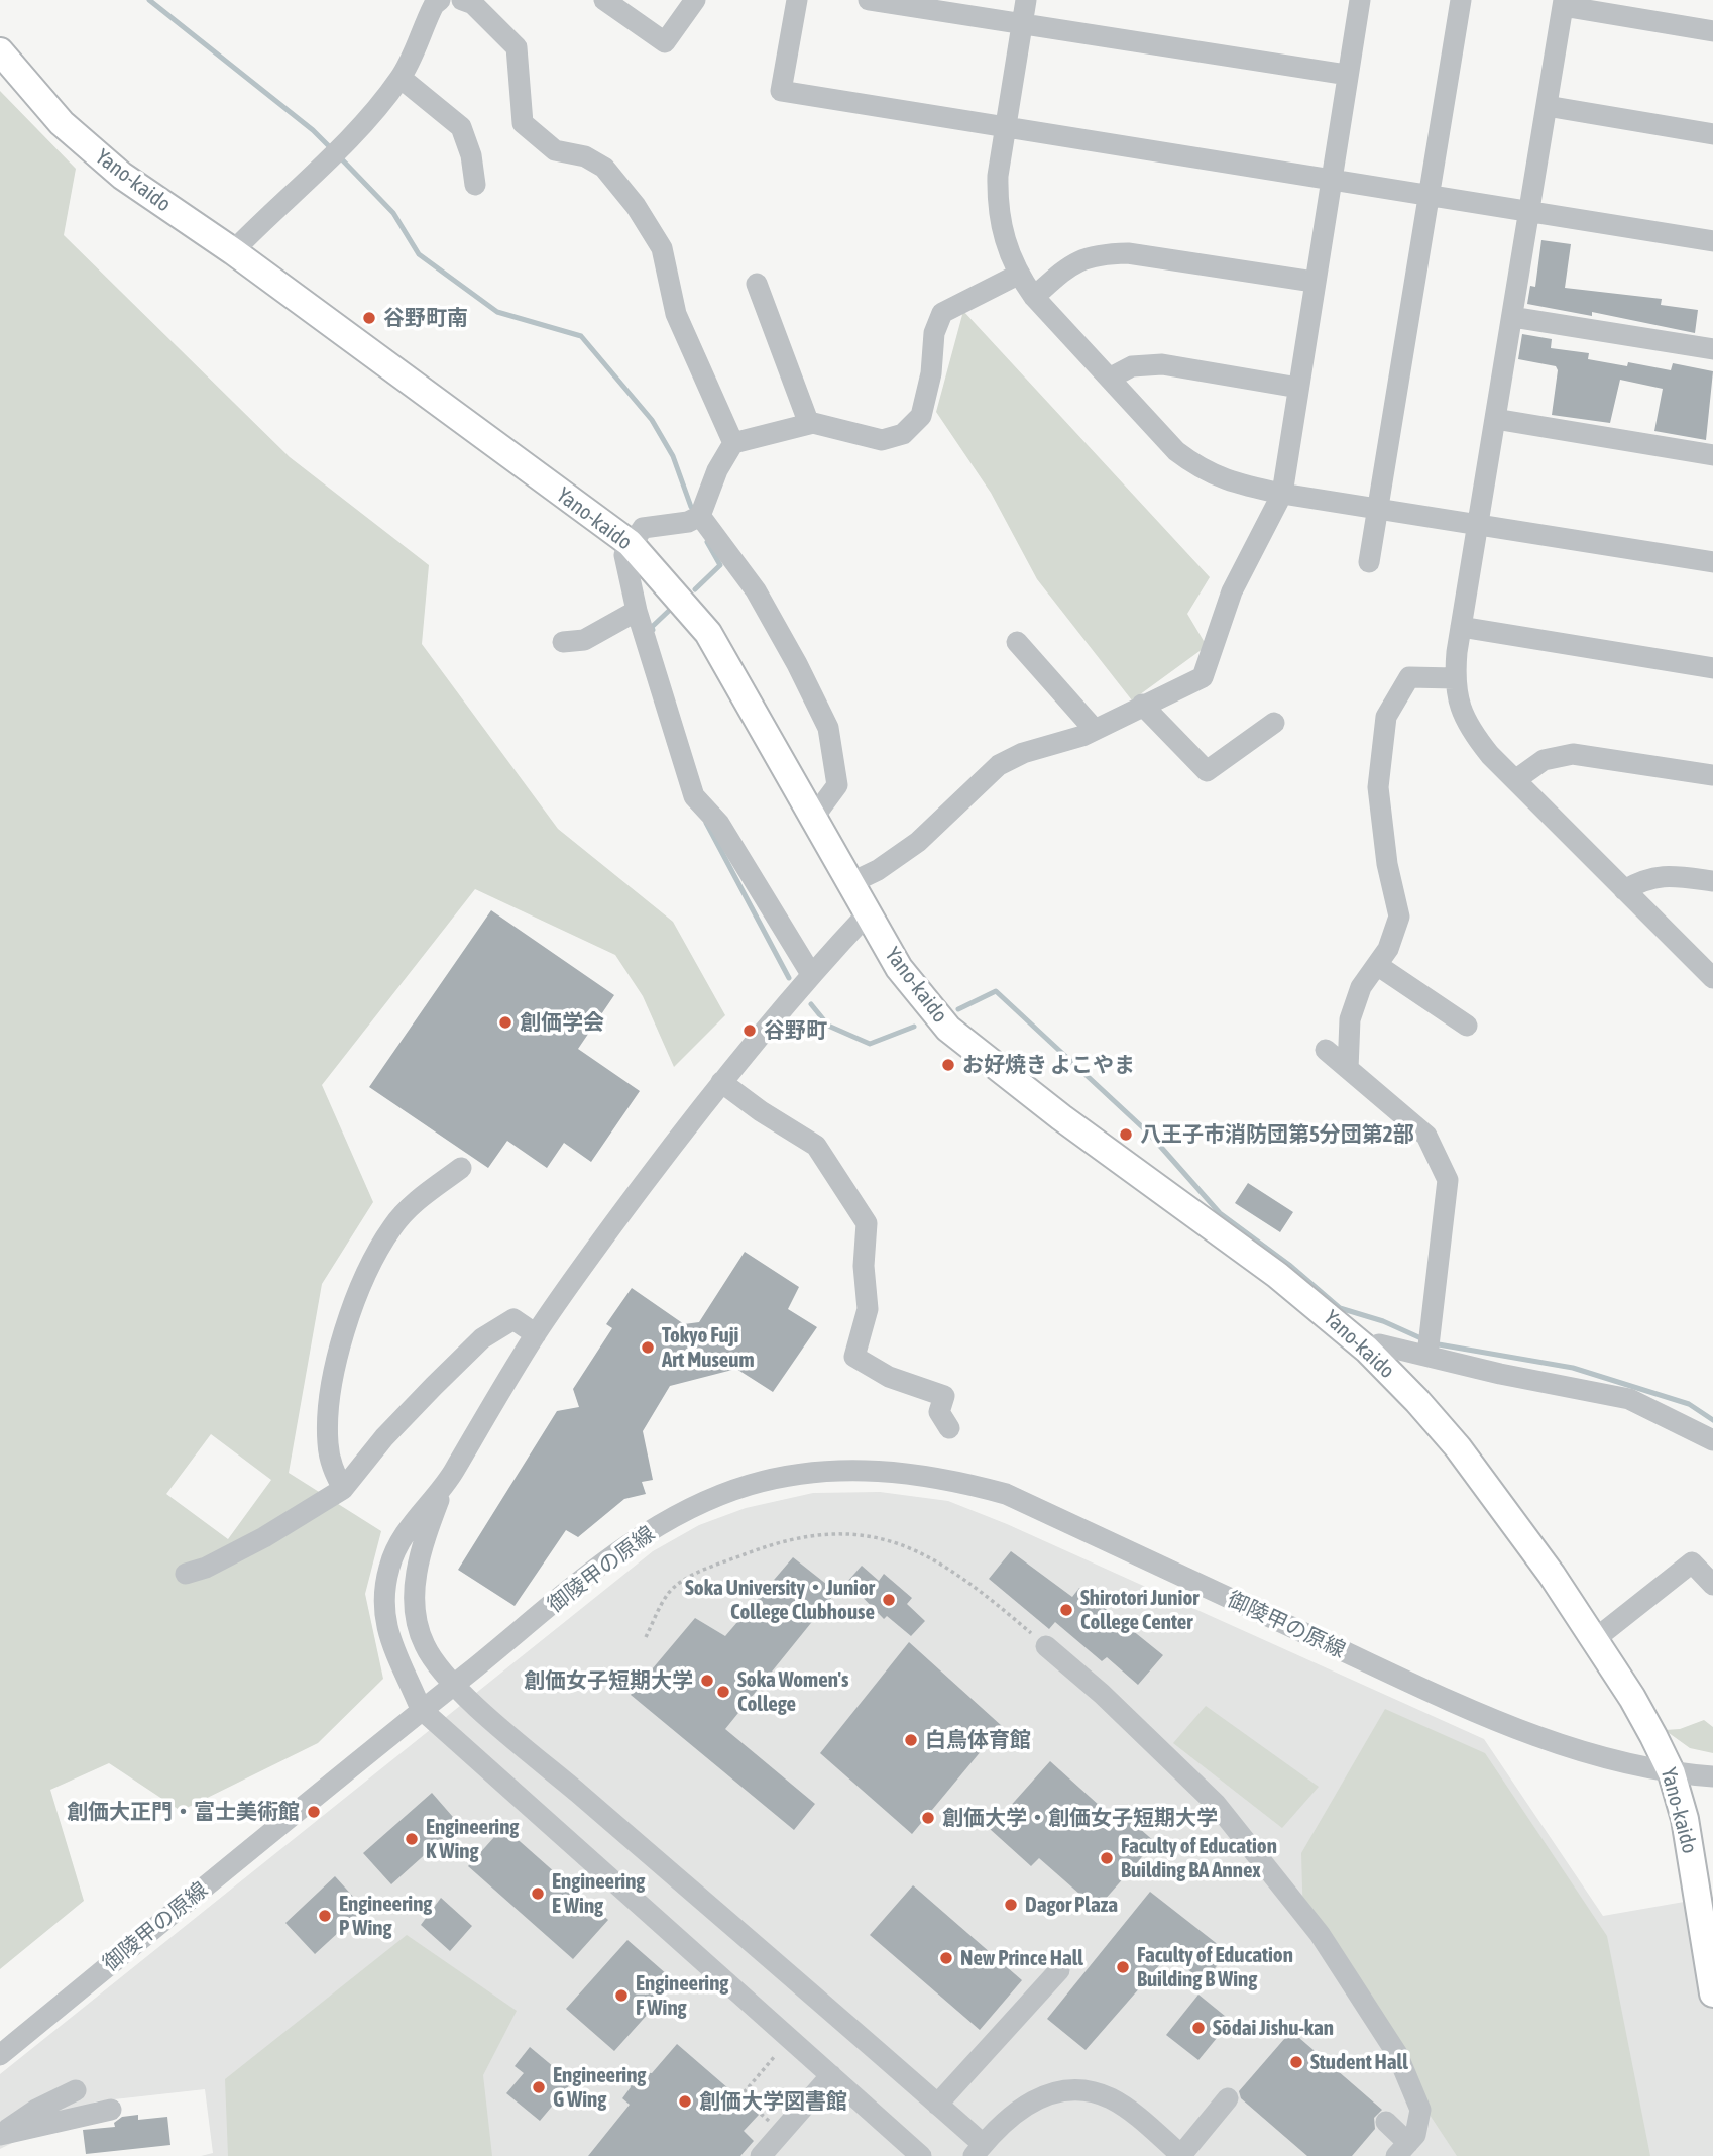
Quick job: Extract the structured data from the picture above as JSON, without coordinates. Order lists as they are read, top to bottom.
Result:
{
  "streets": {
    "main road": ["Yano-kaido"],
    "street": ["御陵甲の原線"]
  },
  "crossings": [
    ["Yano-kaido", "御陵甲の原線"]
  ],
  "places": [
    "谷野町南",
    "創価学会",
    "谷野町",
    "お好焼き よこやま",
    "八王子市消防団第5分団第2部",
    "Tokyo Fuji Art Museum",
    "Soka University・Junior College Clubhouse",
    "Shirotori Junior College Center",
    "創価女子短期大学",
    "Soka Women's College",
    "白鳥体育館",
    "創価大正門・富士美術館",
    "創価大学・創価女子短期大学",
    "Engineering K Wing",
    "Faculty of Education Building BA Annex",
    "Engineering E Wing",
    "Dagor Plaza",
    "Engineering P Wing",
    "New Prince Hall",
    "Faculty of Education Building B Wing",
    "Engineering F Wing",
    "Sōdai Jishu-kan",
    "Student Hall",
    "Engineering G Wing",
    "創価大学図書館"
  ]
}
